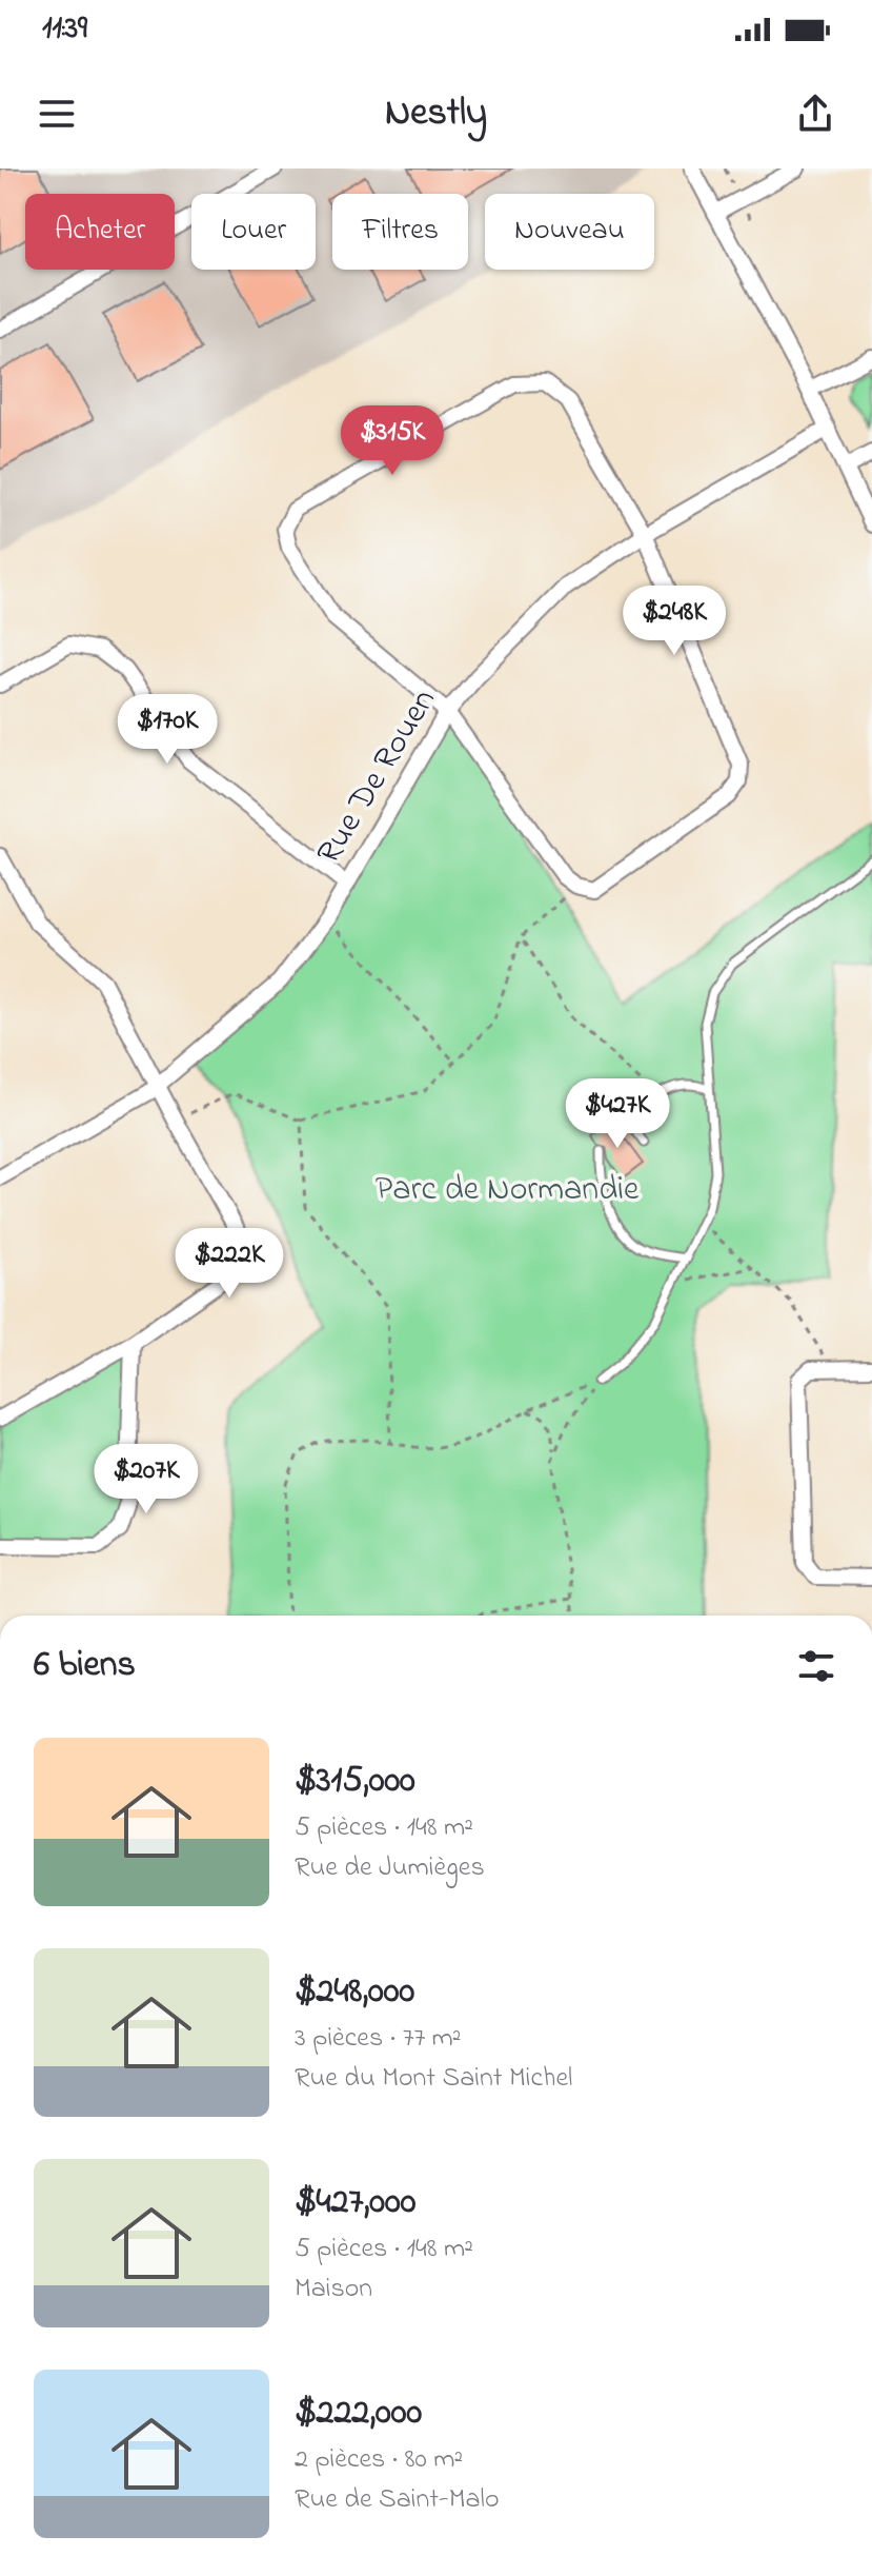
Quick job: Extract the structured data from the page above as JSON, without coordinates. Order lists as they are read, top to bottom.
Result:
{
  "streets": {
    "street": ["Rue De Rouen"]
  },
  "parks": ["Parc de Normandie"],
  "page": {
    "status": "11:39",
    "header": "Nestly",
    "chip": [
      "Acheter",
      "Louer",
      "Filtres",
      "Nouveau"
    ],
    "price": [
      "$315K",
      "$248K",
      "$170K",
      "$427K",
      "$222K",
      "$207K"
    ],
    "heading": "6 biens",
    "list": [
      {
        "name": "$315,000",
        "note": "5 pièces · 148 m² · Rue de Jumièges"
      },
      {
        "name": "$248,000",
        "note": "3 pièces · 77 m² · Rue du Mont Saint Michel"
      },
      {
        "name": "$427,000",
        "note": "5 pièces · 148 m² · Maison"
      },
      {
        "name": "$222,000",
        "note": "2 pièces · 80 m² · Rue de Saint-Malo"
      }
    ]
  }
}
